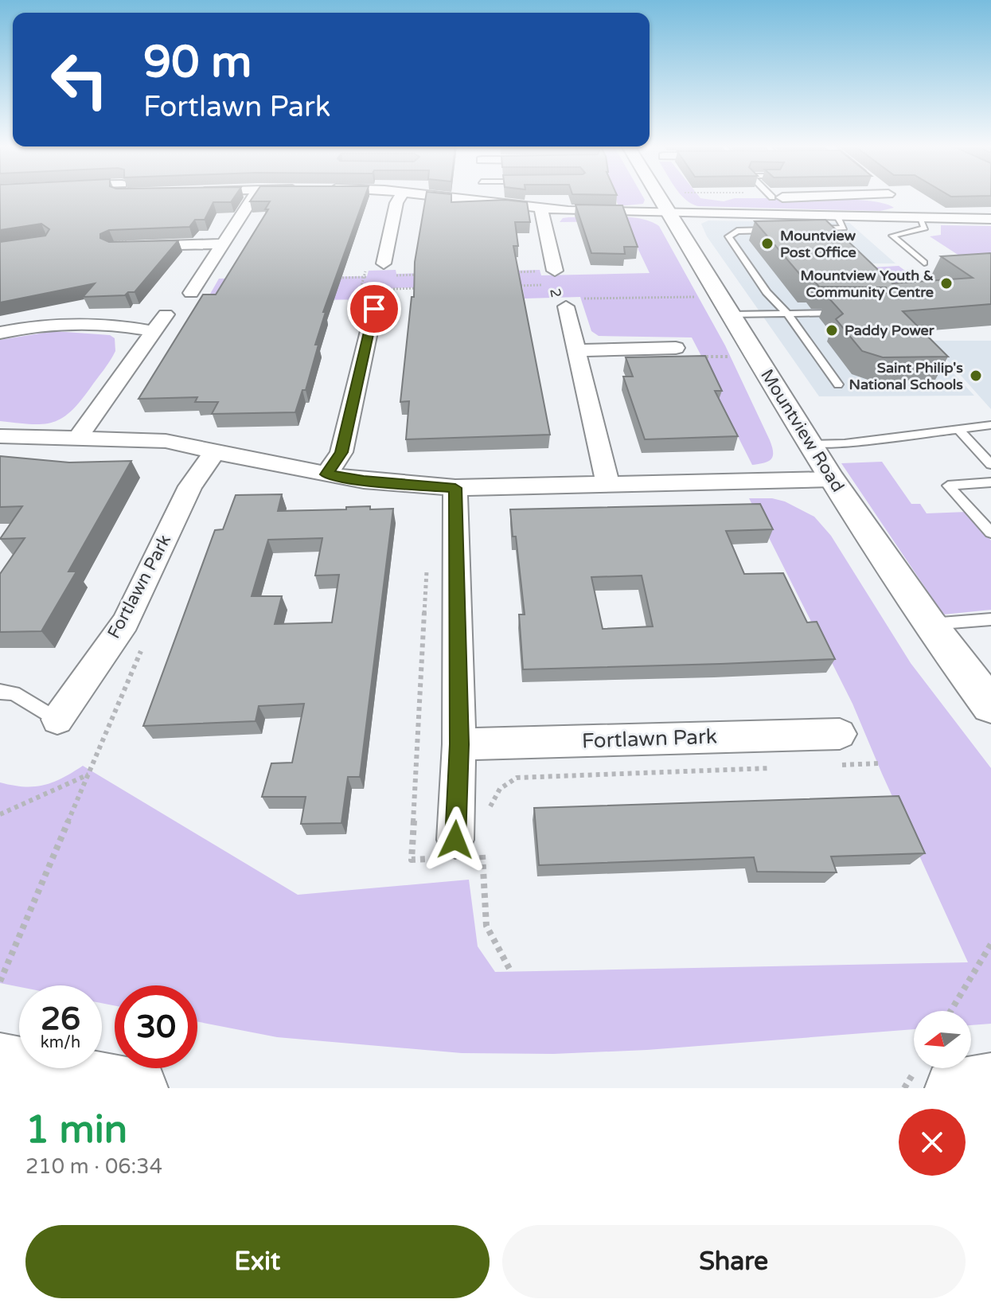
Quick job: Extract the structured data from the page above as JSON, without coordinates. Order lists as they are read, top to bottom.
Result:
{
  "streets": {
    "street": ["Mountview Road", "Fortlawn Park"],
    "path": ["2"]
  },
  "places": [
    "Mountview Post Office",
    "Mountview Youth & Community Centre",
    "Paddy Power",
    "Saint Philip's National Schools"
  ],
  "north": "left",
  "page": {
    "turn": ["90 m", "Fortlawn Park"],
    "speed": "26 km/h",
    "limit": "30",
    "heading": ["1 min", "210 m · 06:34"],
    "buttons": ["Exit", "Share"]
  }
}
